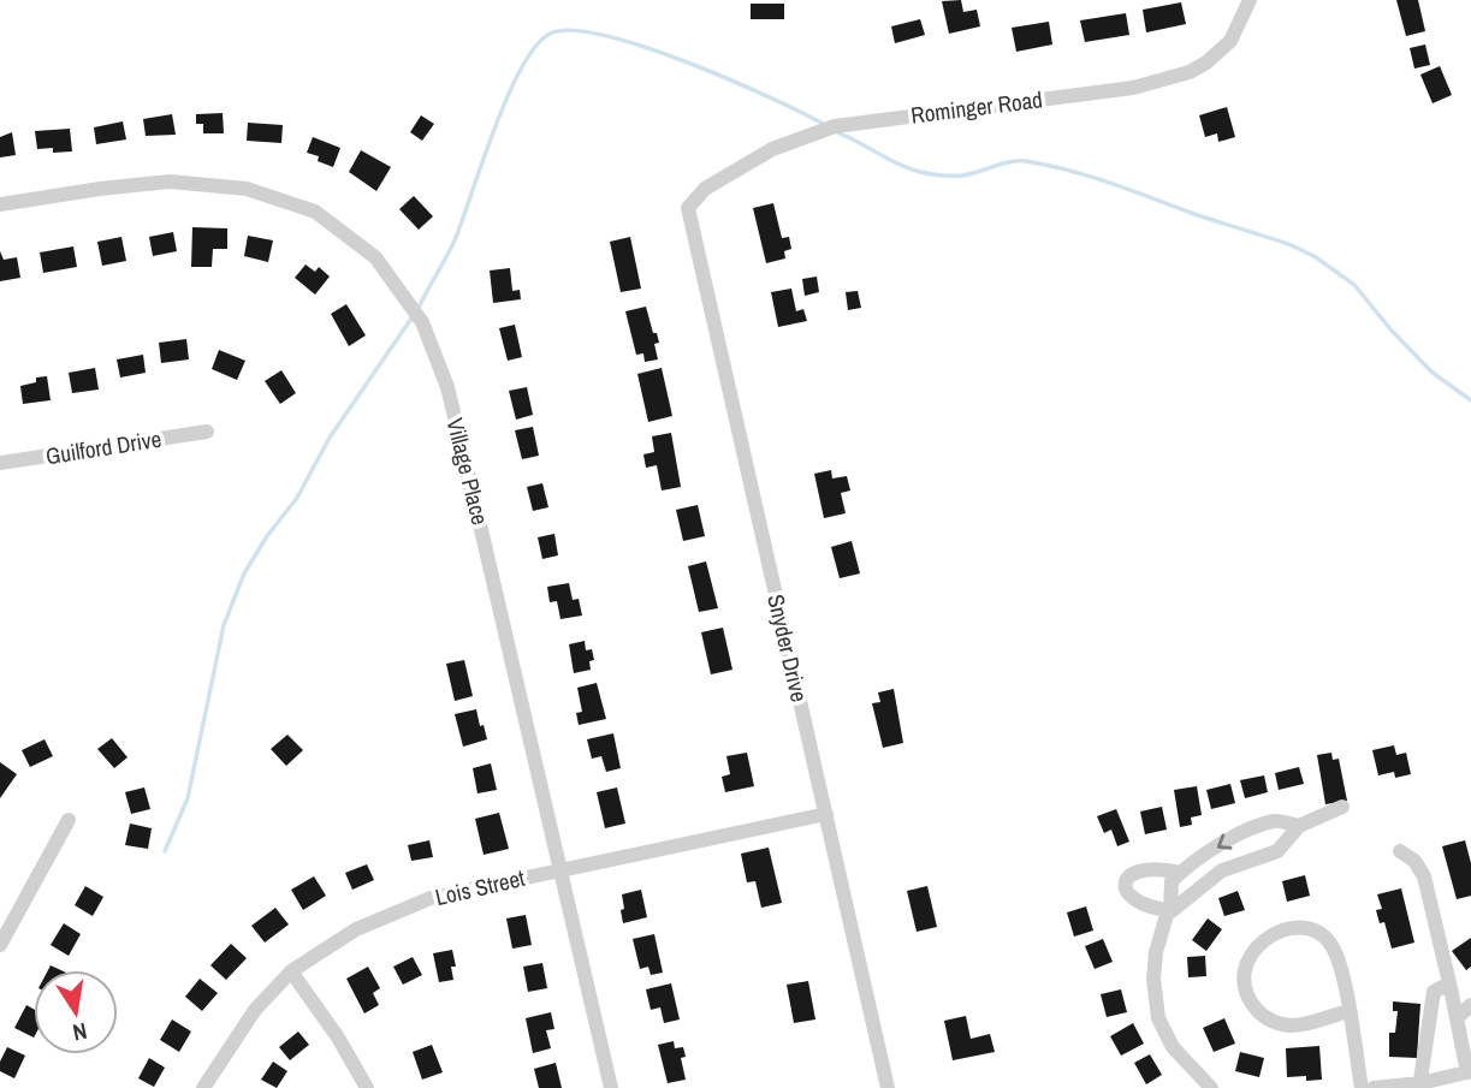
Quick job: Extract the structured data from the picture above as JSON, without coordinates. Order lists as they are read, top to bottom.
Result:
{
  "streets": {
    "street": [
      "Rominger Road",
      "Guilford Drive",
      "Village Place",
      "Snyder Drive",
      "Lois Street"
    ]
  },
  "crossings": [
    ["Rominger Road", "Snyder Drive"],
    ["Village Place", "Lois Street"],
    ["Snyder Drive", "Lois Street"]
  ],
  "north": "bottom"
}
